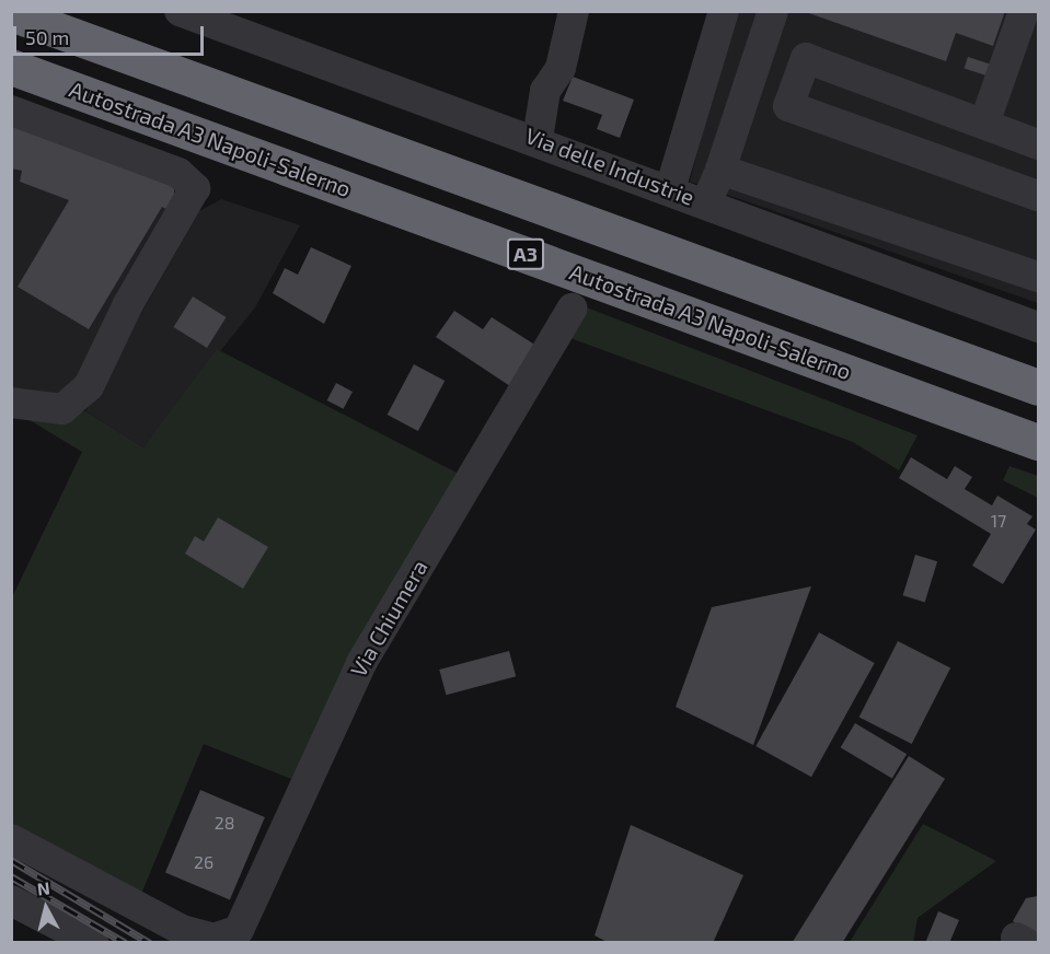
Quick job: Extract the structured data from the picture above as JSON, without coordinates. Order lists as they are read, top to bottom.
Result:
{
  "streets": {
    "highway": ["Autostrada A3 Napoli-Salerno", "A3"],
    "street": ["Via delle Industrie", "Via Chiumera"]
  },
  "house_numbers": ["17", "28", "26"],
  "scale_bar": "50 m",
  "north": "top"
}
